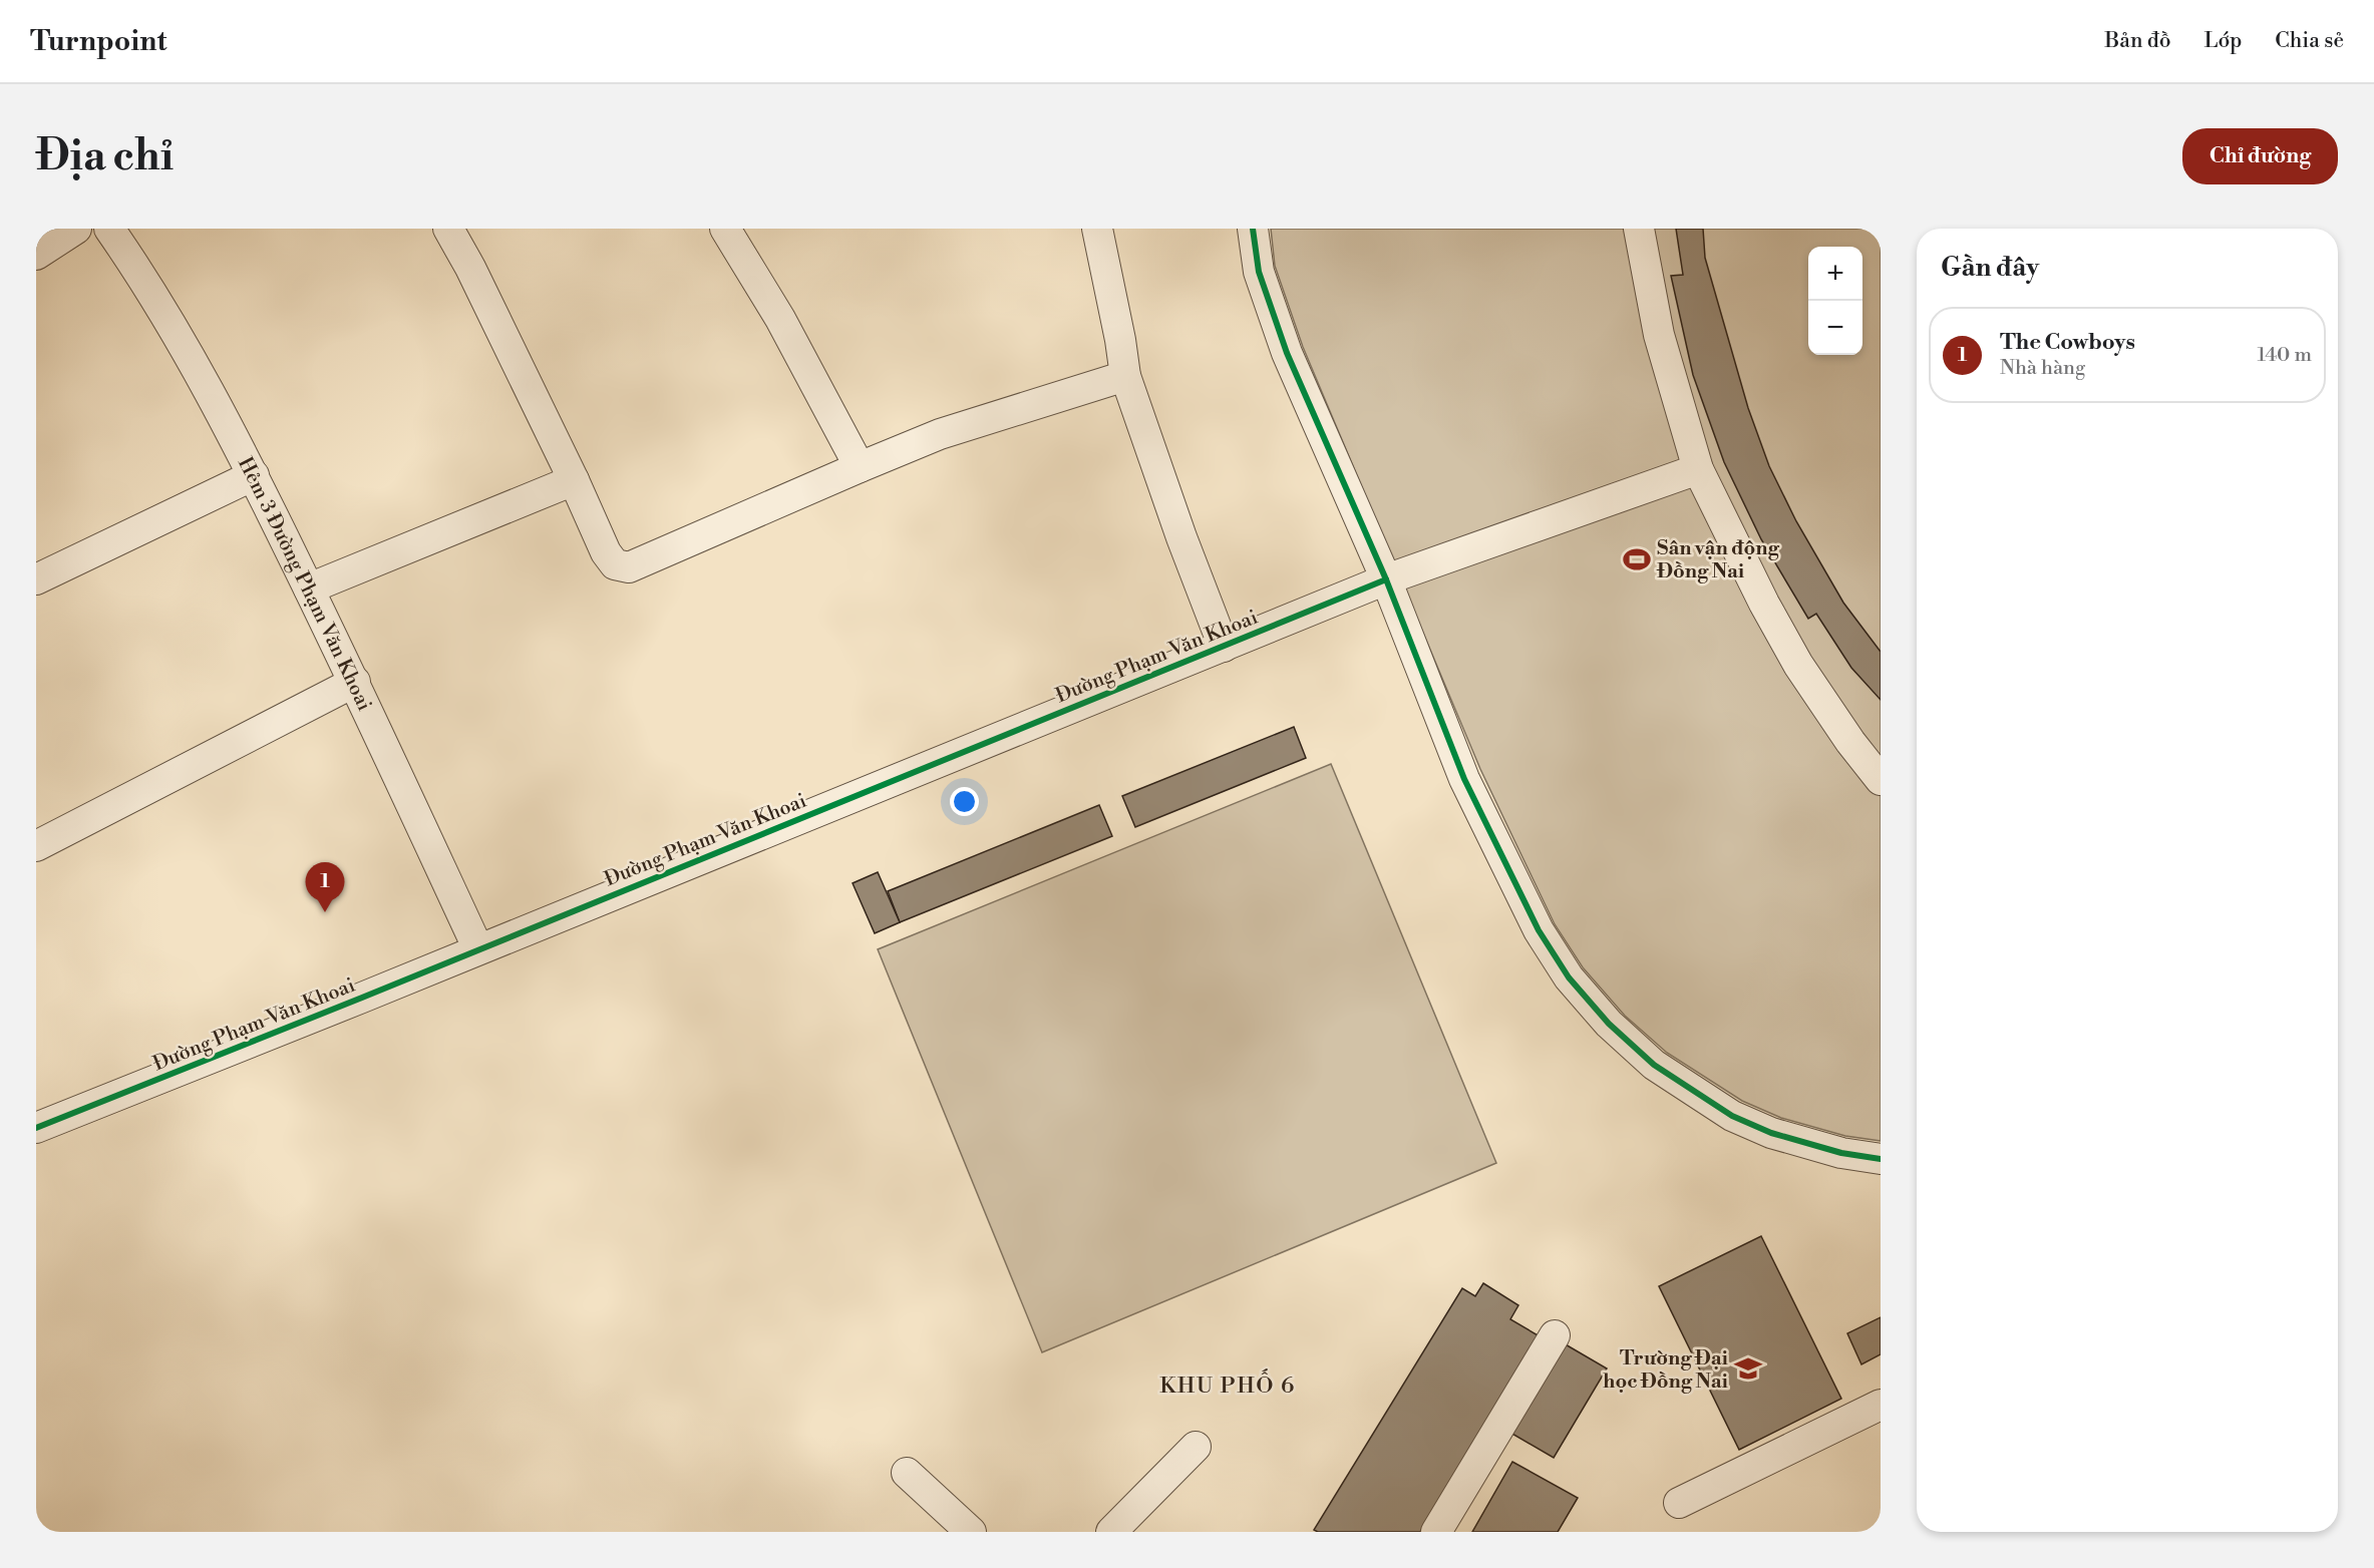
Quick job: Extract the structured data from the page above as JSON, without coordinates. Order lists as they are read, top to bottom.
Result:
{
  "streets": {
    "street": ["Hẻm 3 Đường Phạm Văn Khoai", "Đường Phạm Văn Khoai"]
  },
  "crossings": [
    ["Hẻm 3 Đường Phạm Văn Khoai", "Đường Phạm Văn Khoai"]
  ],
  "districts": ["KHU PHỐ 6"],
  "places": {
    "sports": ["Sân vận động Đồng Nai"],
    "school or university": ["Trường Đại học Đồng Nai"]
  },
  "page": {
    "header": "Turnpoint",
    "nav": ["Bản đồ", "Lớp", "Chia sẻ"],
    "buttons": "Chỉ đường",
    "title": "Địa chỉ",
    "heading": "Gần đây",
    "map_buttons": ["+", "−"],
    "list": [
      {
        "mark": "1",
        "name": "The Cowboys",
        "note": "Nhà hàng",
        "value": "140 m"
      }
    ],
    "pins": "1"
  }
}
